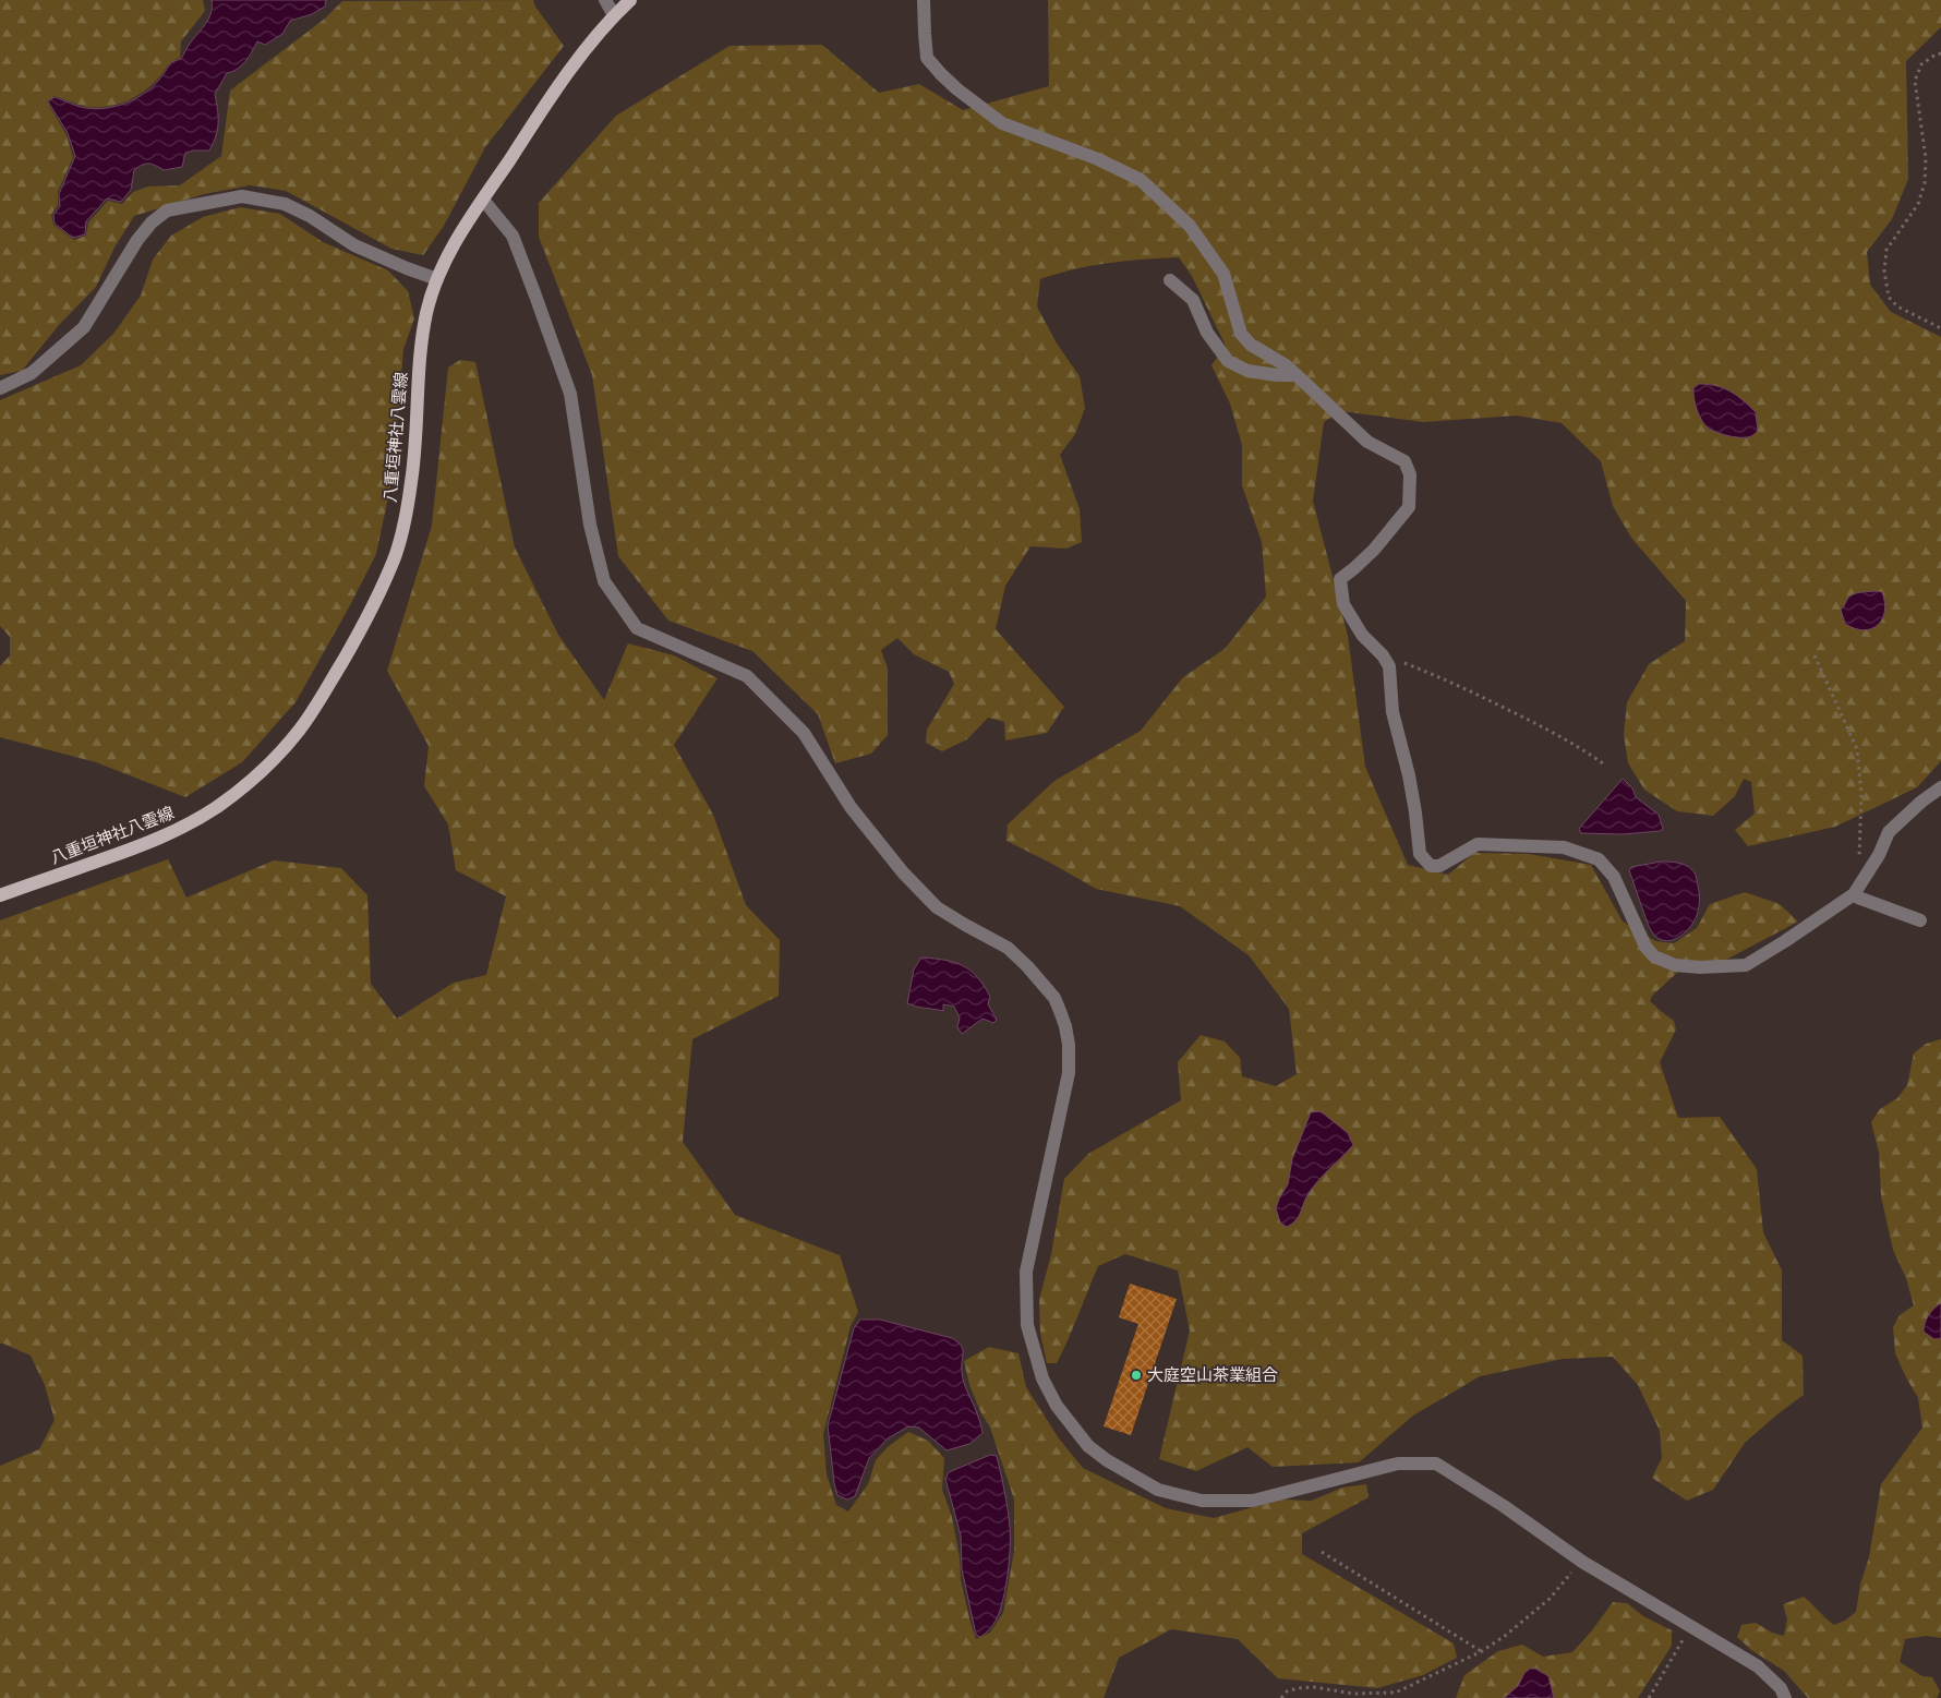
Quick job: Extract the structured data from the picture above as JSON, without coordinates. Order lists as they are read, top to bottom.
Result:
{
  "streets": {
    "main road": ["八重垣神社八雲線"]
  },
  "places": ["大庭空山茶業組合"]
}
